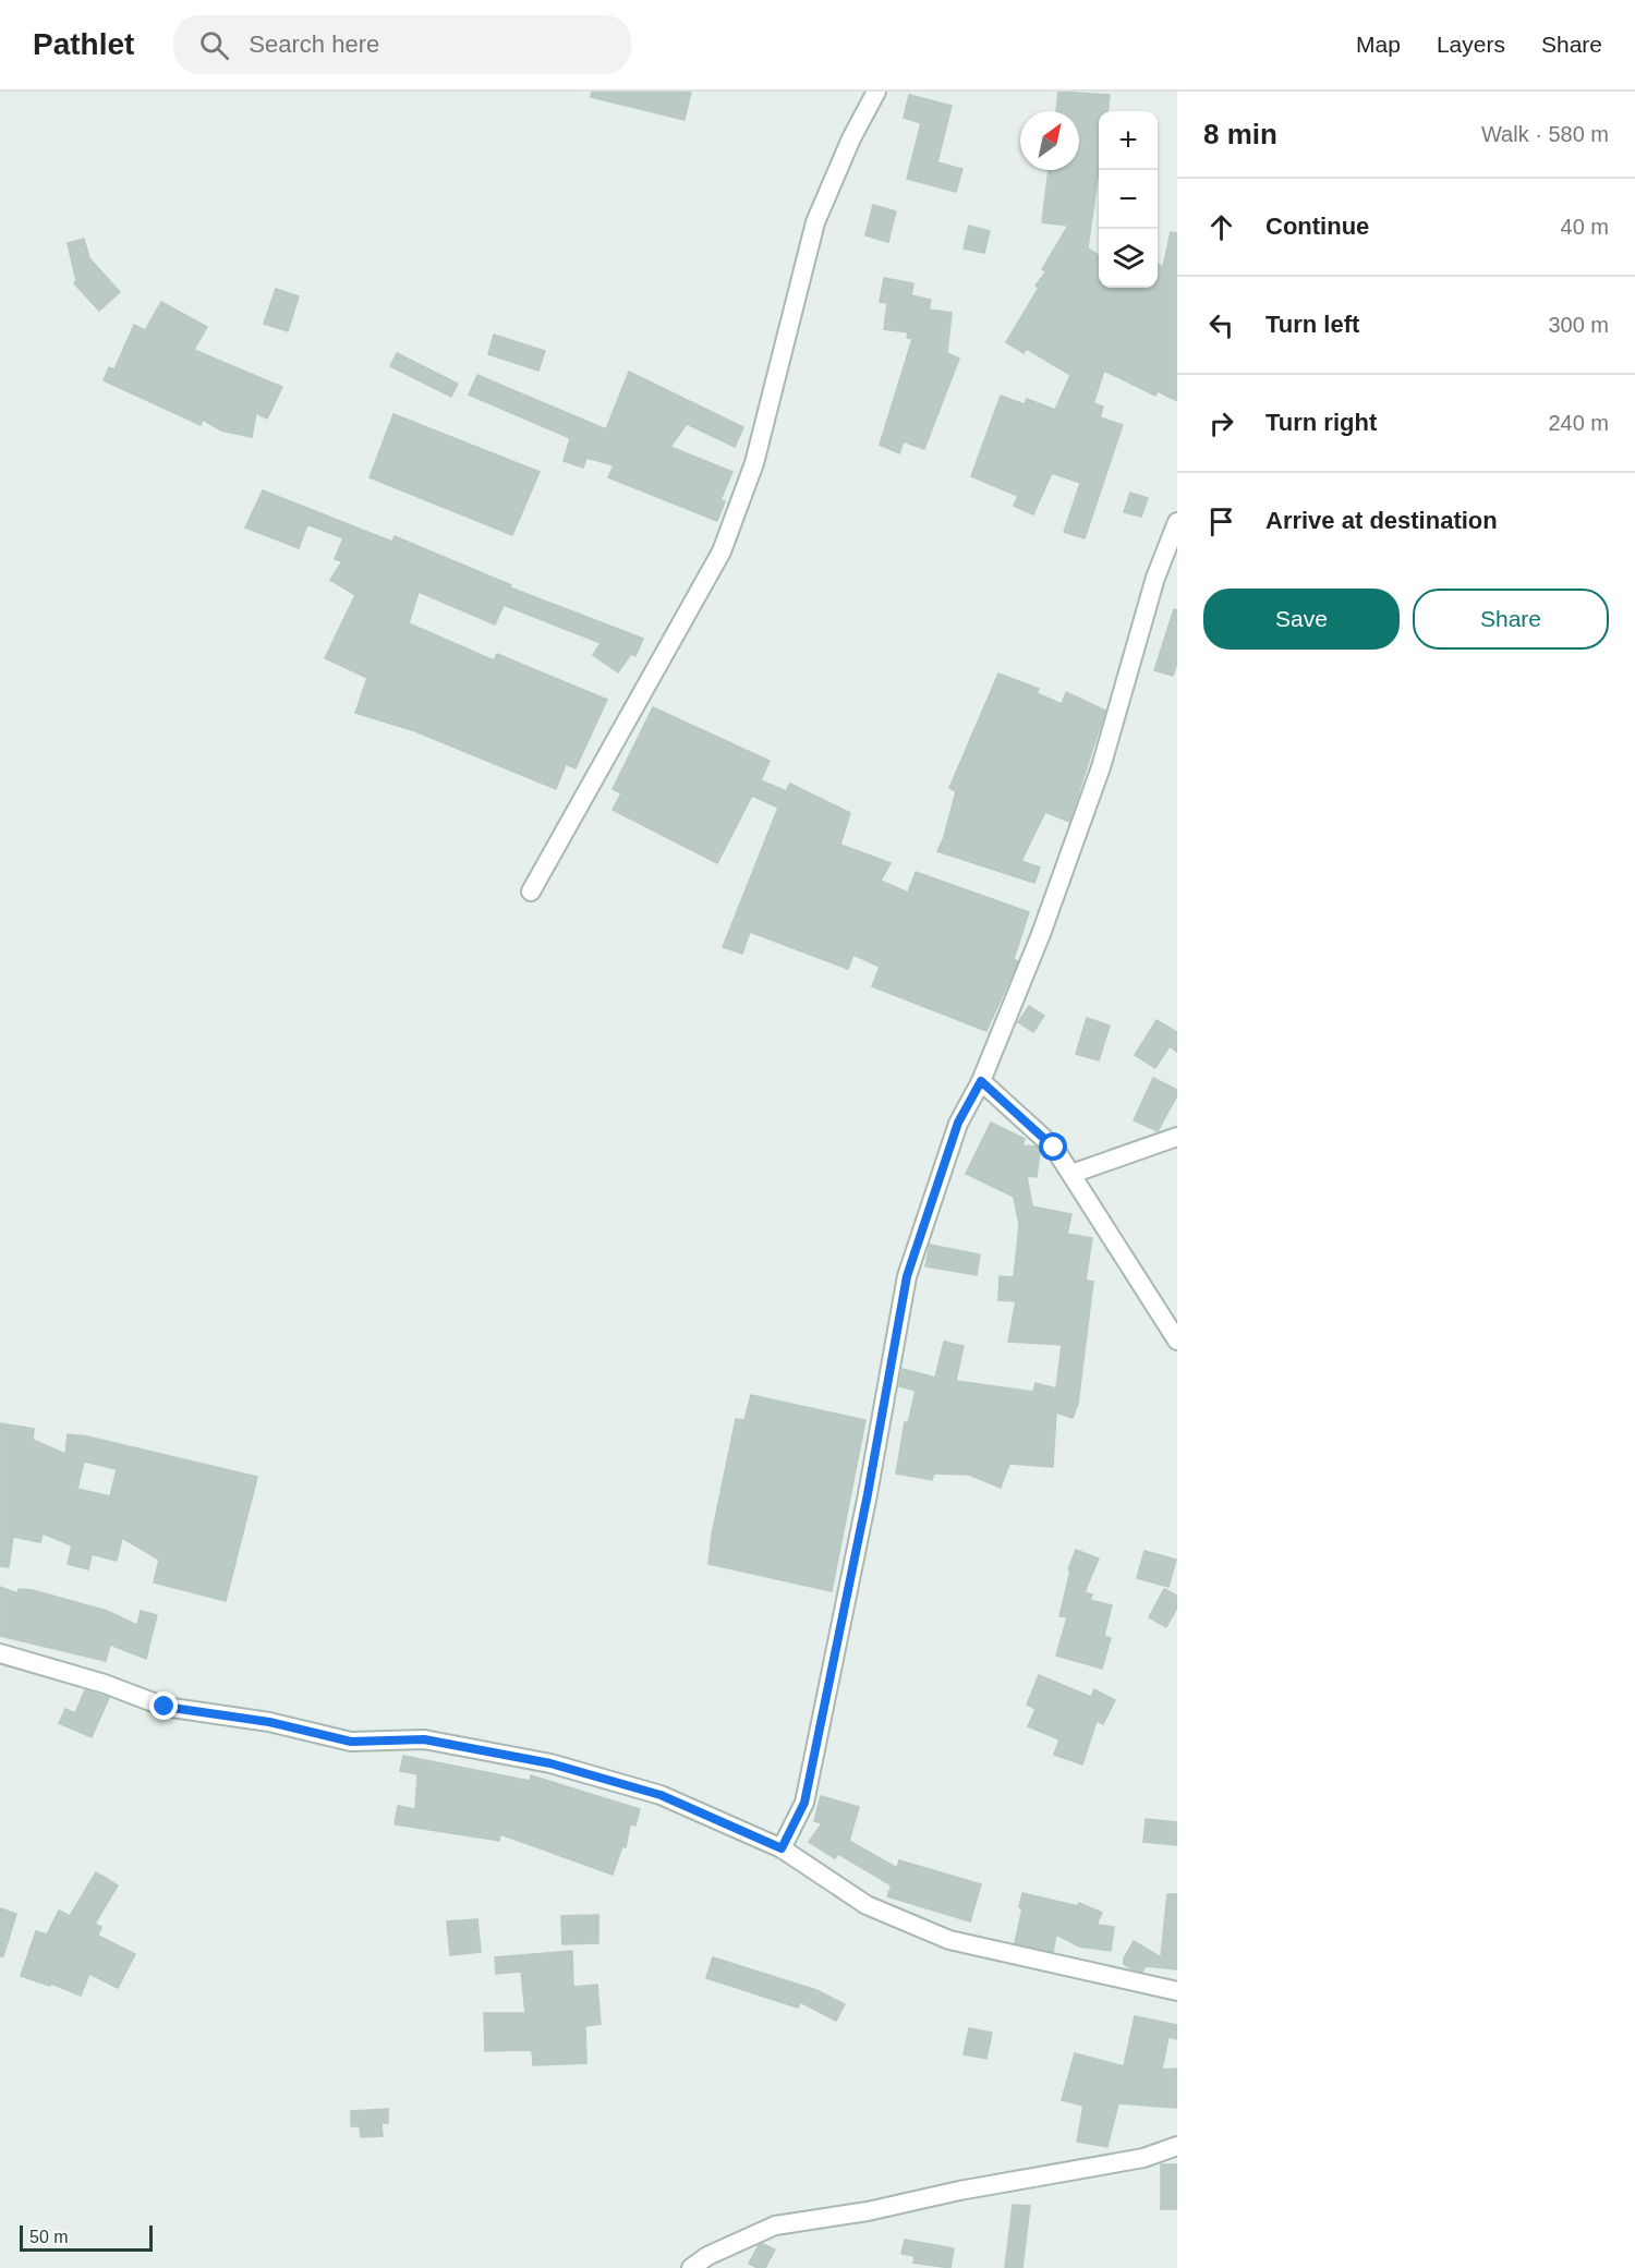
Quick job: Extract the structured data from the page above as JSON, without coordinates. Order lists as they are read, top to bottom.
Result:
{
  "scale_bar": "50 m",
  "north": "top right",
  "page": {
    "header": "Pathlet",
    "search": "Search here",
    "nav": ["Map", "Layers", "Share"],
    "heading": ["8 min", "Walk · 580 m"],
    "map_buttons": ["+", "−"],
    "list": [
      ["Continue", "40 m"],
      ["Turn left", "300 m"],
      ["Turn right", "240 m"],
      "Arrive at destination"
    ],
    "buttons": ["Save", "Share"],
    "scale": "50 m"
  }
}
